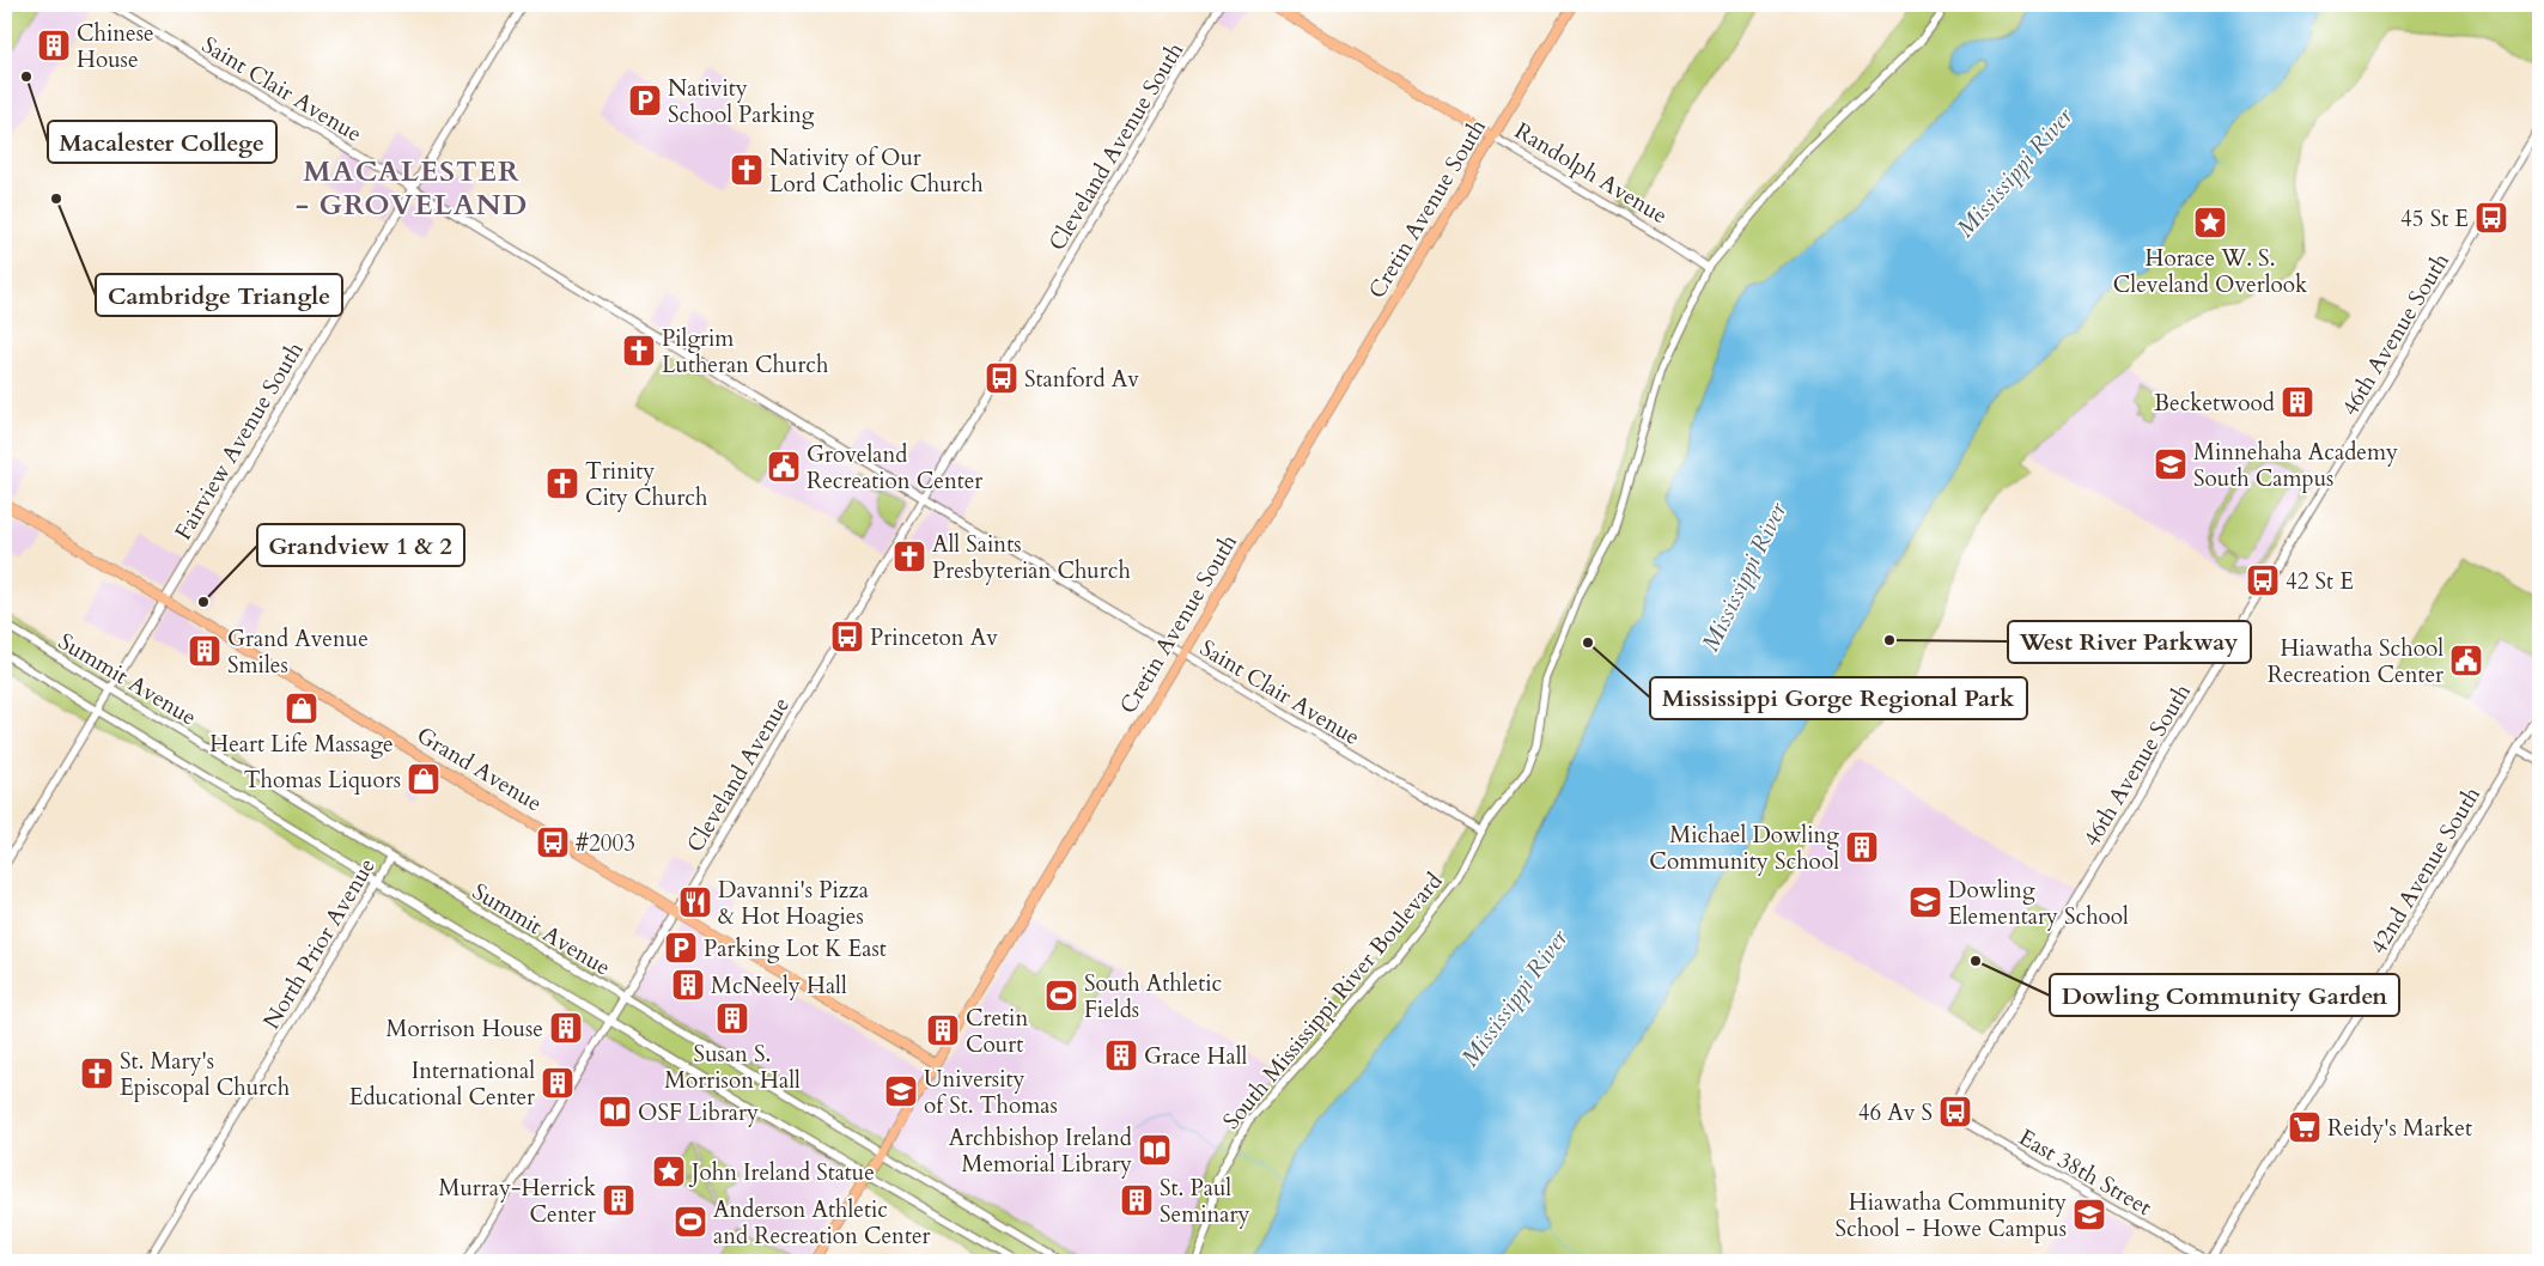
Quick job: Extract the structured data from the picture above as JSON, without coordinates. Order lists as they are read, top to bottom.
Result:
{
  "streets": {
    "main road": ["Randolph Avenue", "Cretin Avenue South", "Grand Avenue"],
    "street": [
      "Saint Clair Avenue",
      "Cleveland Avenue South",
      "46th Avenue South",
      "Fairview Avenue South",
      "Summit Avenue",
      "Cleveland Avenue",
      "42nd Avenue South",
      "North Prior Avenue",
      "South Mississippi River Boulevard",
      "East 38th Street"
    ]
  },
  "crossings": [
    ["Saint Clair Avenue", "Cretin Avenue South"],
    ["Saint Clair Avenue", "Fairview Avenue South"],
    ["Saint Clair Avenue", "Cleveland Avenue"],
    ["Saint Clair Avenue", "South Mississippi River Boulevard"],
    ["Cleveland Avenue South", "Cleveland Avenue"],
    ["Randolph Avenue", "Cretin Avenue South"],
    ["Randolph Avenue", "South Mississippi River Boulevard"],
    ["Cretin Avenue South", "Summit Avenue"],
    ["Cretin Avenue South", "Grand Avenue"],
    ["46th Avenue South", "East 38th Street"],
    ["Fairview Avenue South", "Summit Avenue"],
    ["Fairview Avenue South", "Grand Avenue"],
    ["Summit Avenue", "Cleveland Avenue"],
    ["Summit Avenue", "North Prior Avenue"],
    ["Grand Avenue", "Cleveland Avenue"]
  ],
  "districts": ["MACALESTER - GROVELAND"],
  "water": ["Mississippi River"],
  "places": {
    "building": [
      "Chinese House",
      "Becketwood",
      "Grand Avenue Smiles",
      "Michael Dowling Community School",
      "McNeely Hall",
      "Susan S. Morrison Hall",
      "Morrison House",
      "Cretin Court",
      "Grace Hall",
      "International Educational Center",
      "Murray-Herrick Center",
      "St. Paul Seminary"
    ],
    "other": [
      "Macalester College",
      "Cambridge Triangle",
      "Grandview 1 & 2",
      "West River Parkway",
      "Mississippi Gorge Regional Park",
      "Dowling Community Garden"
    ],
    "parking": ["Nativity School Parking", "Parking Lot K East"],
    "church": [
      "Nativity of Our Lord Catholic Church",
      "Pilgrim Lutheran Church",
      "Trinity City Church",
      "All Saints Presbyterian Church",
      "St. Mary's Episcopal Church"
    ],
    "bus stop": [
      "45 St E",
      "Stanford Av",
      "42 St E",
      "Princeton Av",
      "#2003",
      "46 Av S"
    ],
    "place": ["Horace W. S. Cleveland Overlook", "John Ireland Statue"],
    "school or university": [
      "Minnehaha Academy South Campus",
      "Dowling Elementary School",
      "University of St. Thomas",
      "Hiawatha Community School - Howe Campus"
    ],
    "public building": ["Groveland Recreation Center", "Hiawatha School Recreation Center"],
    "shop": ["Heart Life Massage", "Thomas Liquors"],
    "restaurant": ["Davanni's Pizza & Hot Hoagies"],
    "sports": ["South Athletic Fields", "Anderson Athletic and Recreation Center"],
    "library": ["OSF Library", "Archbishop Ireland Memorial Library"],
    "supermarket": ["Reidy's Market"]
  }
}
